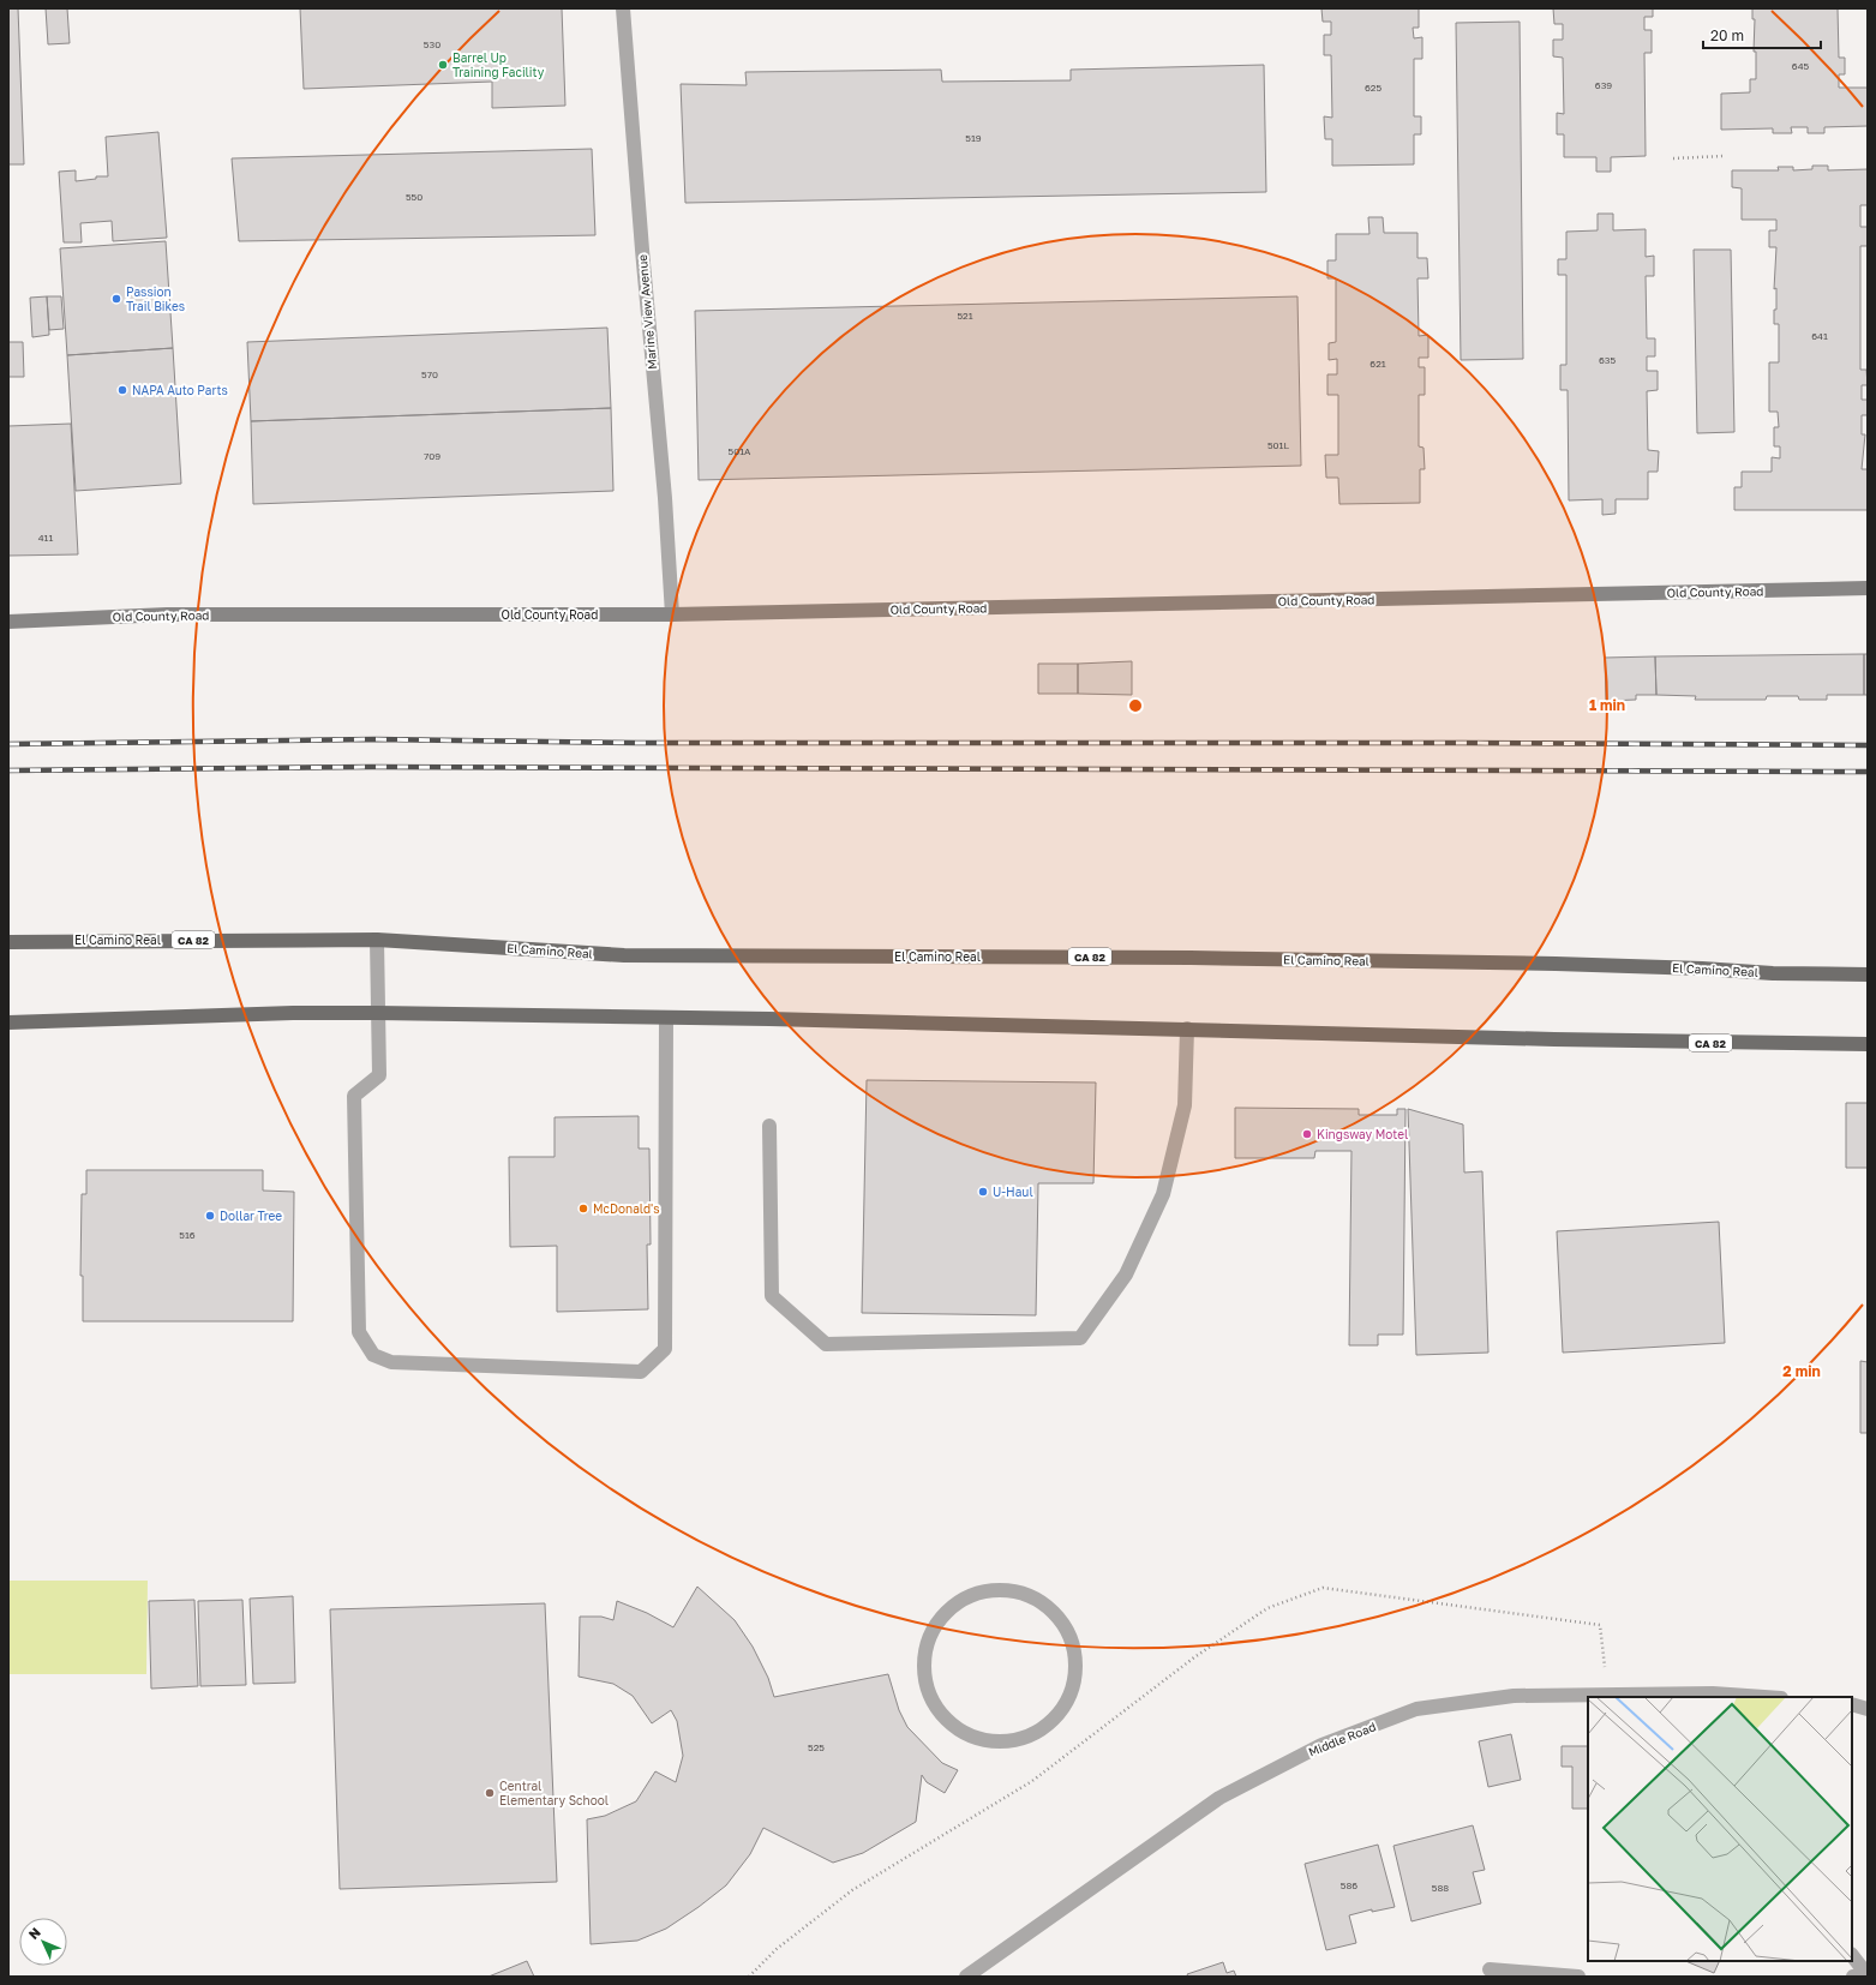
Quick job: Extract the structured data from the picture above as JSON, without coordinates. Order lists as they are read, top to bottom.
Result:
{
  "streets": {
    "main road": ["El Camino Real", "CA 82"],
    "street": ["Marine View Avenue", "Old County Road", "Middle Road"]
  },
  "crossings": [
    ["Marine View Avenue", "Old County Road"]
  ],
  "places": [
    "Barrel Up Training Facility",
    "Passion Trail Bikes",
    "NAPA Auto Parts",
    "Kingsway Motel",
    "U-Haul",
    "McDonald's",
    "Dollar Tree",
    "Central Elementary School"
  ],
  "house_numbers": [
    "530",
    "645",
    "639",
    "625",
    "519",
    "550",
    "521",
    "641",
    "635",
    "621",
    "570",
    "501L",
    "501A",
    "709",
    "411",
    "516",
    "525",
    "586",
    "588"
  ],
  "scale_bar": "20 m",
  "north": "top left",
  "rings": ["1 min", "2 min"]
}
